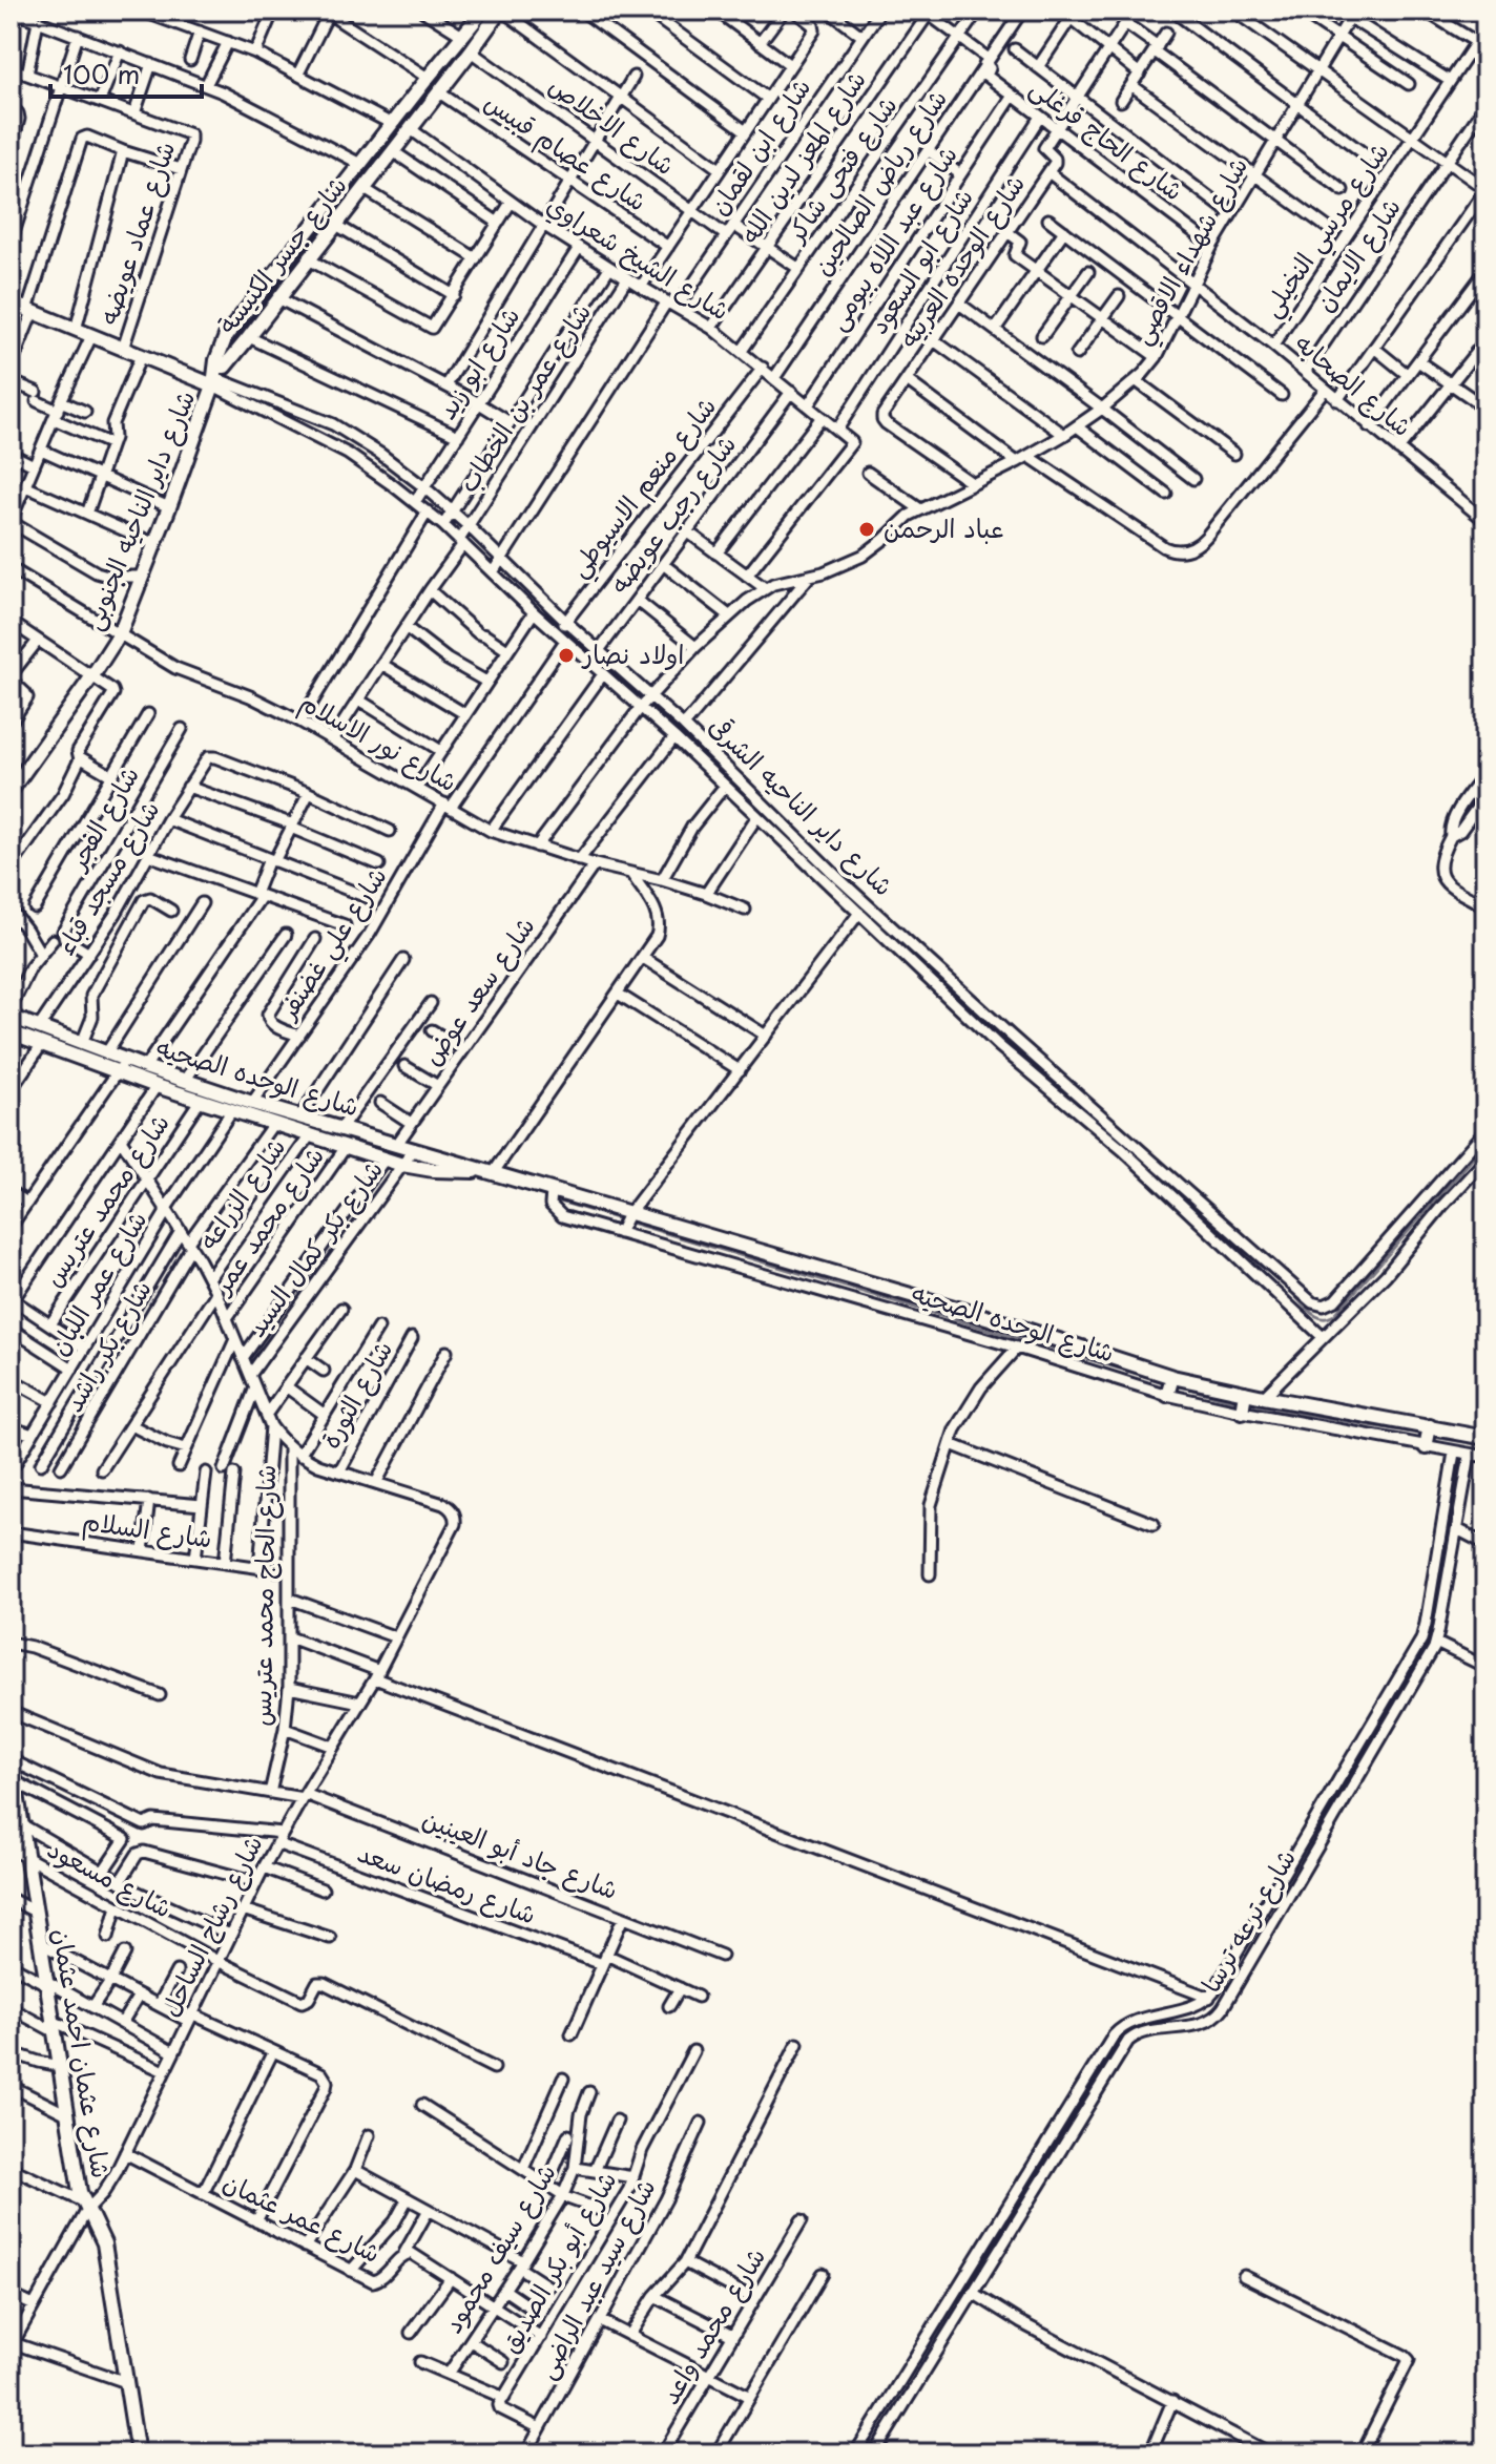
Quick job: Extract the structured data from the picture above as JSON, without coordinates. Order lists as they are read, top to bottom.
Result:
{
  "streets": {
    "street": [
      "شارع الاخلاص",
      "شارع الحاج فرغلى",
      "شارع ابن لقمان",
      "شارع عصام قبيس",
      "شارع المعز لدين الله",
      "شارع فتحى شاكر",
      "شارع رياض الصالحين",
      "شارع مرسي النخيلي",
      "شارع عماد عويضه",
      "شارع عبد اللاه بيومى",
      "شارع شهداء الاقصي",
      "شارع جسر الكنيسة",
      "شارع الايمان",
      "شارع الشيخ شعراوي",
      "شارع ابو السعود",
      "شارع الوحده العربيه",
      "شارع ابو زيد",
      "شارع الصحابه",
      "شارع عمر بن الخطاب",
      "شارع منعم الاسيوطي",
      "شارع داير الناحيه الجنوبى",
      "شارع رجب عويضه",
      "شارع نور الاسلام",
      "شارع داير الناحيه الشرقى",
      "شارع الفجر",
      "شارع مسجد قباء",
      "شارع علي غضنفر",
      "شارع سعد عوض",
      "شارع الوحده الصحيه",
      "شارع الزراعه",
      "شارع محمد عتريس",
      "شارع محمد عمر",
      "شارع بكر كمال السيد",
      "شارع عمر اللبان",
      "شارع بكر راشد",
      "شارع الثورة",
      "شارع السلام",
      "شارع الحاج محمد عتريس",
      "شارع جاد أبو العينين",
      "شارع مسعود",
      "شارع رمضان سعد",
      "شارع ترعه ترسا",
      "شارع رشاح الساحل",
      "شارع عثمان احمد عثمان",
      "شارع عمر عثمان",
      "شارع سيف محمود",
      "شارع أبو بكر الصديق",
      "شارع سيد عبد الراضى",
      "شارع محمد واعد"
    ]
  },
  "crossings": [
    ["شارع الاخلاص", "شارع ابن لقمان"],
    ["شارع الاخلاص", "شارع جسر الكنيسة"],
    ["شارع الحاج فرغلى", "شارع المعز لدين الله"],
    ["شارع الحاج فرغلى", "شارع فتحى شاكر"],
    ["شارع الحاج فرغلى", "شارع رياض الصالحين"],
    ["شارع الحاج فرغلى", "شارع عبد اللاه بيومى"],
    ["شارع الحاج فرغلى", "شارع شهداء الاقصي"],
    ["شارع الحاج فرغلى", "شارع ابو السعود"],
    ["شارع الحاج فرغلى", "شارع الوحده العربيه"],
    ["شارع ابن لقمان", "شارع الشيخ شعراوي"],
    ["شارع عصام قبيس", "شارع جسر الكنيسة"],
    ["شارع المعز لدين الله", "شارع الشيخ شعراوي"],
    ["شارع فتحى شاكر", "شارع الشيخ شعراوي"],
    ["شارع رياض الصالحين", "شارع الشيخ شعراوي"],
    ["شارع مرسي النخيلي", "شارع الصحابه"],
    ["شارع عماد عويضه", "شارع داير الناحيه الشرقى"],
    ["شارع عبد اللاه بيومى", "شارع الشيخ شعراوي"],
    ["شارع شهداء الاقصي", "شارع الوحده العربيه"],
    ["شارع شهداء الاقصي", "شارع الصحابه"],
    ["شارع شهداء الاقصي", "شارع نور الاسلام"],
    ["شارع شهداء الاقصي", "شارع داير الناحيه الشرقى"],
    ["شارع جسر الكنيسة", "شارع الشيخ شعراوي"],
    ["شارع جسر الكنيسة", "شارع داير الناحيه الجنوبى"],
    ["شارع جسر الكنيسة", "شارع داير الناحيه الشرقى"],
    ["شارع الايمان", "شارع الصحابه"],
    ["شارع الشيخ شعراوي", "شارع ابو السعود"],
    ["شارع الشيخ شعراوي", "شارع ابو زيد"],
    ["شارع الشيخ شعراوي", "شارع عمر بن الخطاب"],
    ["شارع الشيخ شعراوي", "شارع منعم الاسيوطي"],
    ["شارع الشيخ شعراوي", "شارع رجب عويضه"],
    ["شارع الوحده العربيه", "شارع الصحابه"],
    ["شارع ابو زيد", "شارع داير الناحيه الشرقى"],
    ["شارع عمر بن الخطاب", "شارع نور الاسلام"],
    ["شارع عمر بن الخطاب", "شارع داير الناحيه الشرقى"],
    ["شارع منعم الاسيوطي", "شارع داير الناحيه الشرقى"],
    ["شارع منعم الاسيوطي", "شارع علي غضنفر"],
    ["شارع داير الناحيه الجنوبى", "شارع نور الاسلام"],
    ["شارع داير الناحيه الجنوبى", "شارع داير الناحيه الشرقى"],
    ["شارع رجب عويضه", "شارع داير الناحيه الشرقى"],
    ["شارع نور الاسلام", "شارع علي غضنفر"],
    ["شارع نور الاسلام", "شارع سعد عوض"],
    ["شارع داير الناحيه الشرقى", "شارع علي غضنفر"],
    ["شارع الفجر", "شارع مسجد قباء"],
    ["شارع مسجد قباء", "شارع الوحده الصحيه"],
    ["شارع علي غضنفر", "شارع الوحده الصحيه"],
    ["شارع سعد عوض", "شارع الوحده الصحيه"],
    ["شارع الوحده الصحيه", "شارع الزراعه"],
    ["شارع الوحده الصحيه", "شارع محمد عتريس"],
    ["شارع الوحده الصحيه", "شارع محمد عمر"],
    ["شارع الوحده الصحيه", "شارع بكر كمال السيد"],
    ["شارع الوحده الصحيه", "شارع عمر اللبان"],
    ["شارع الوحده الصحيه", "شارع بكر راشد"],
    ["شارع الوحده الصحيه", "شارع ترعه ترسا"],
    ["شارع الحاج محمد عتريس", "شارع جاد أبو العينين"],
    ["شارع جاد أبو العينين", "شارع رشاح الساحل"],
    ["شارع مسعود", "شارع رشاح الساحل"],
    ["شارع مسعود", "شارع عثمان احمد عثمان"],
    ["شارع رمضان سعد", "شارع رشاح الساحل"],
    ["شارع رشاح الساحل", "شارع عثمان احمد عثمان"],
    ["شارع رشاح الساحل", "شارع عمر عثمان"],
    ["شارع عمر عثمان", "شارع سيف محمود"],
    ["شارع عمر عثمان", "شارع أبو بكر الصديق"]
  ],
  "places": ["عباد الرحمن", "اولاد نصار"],
  "scale_bar": "100 m"
}
